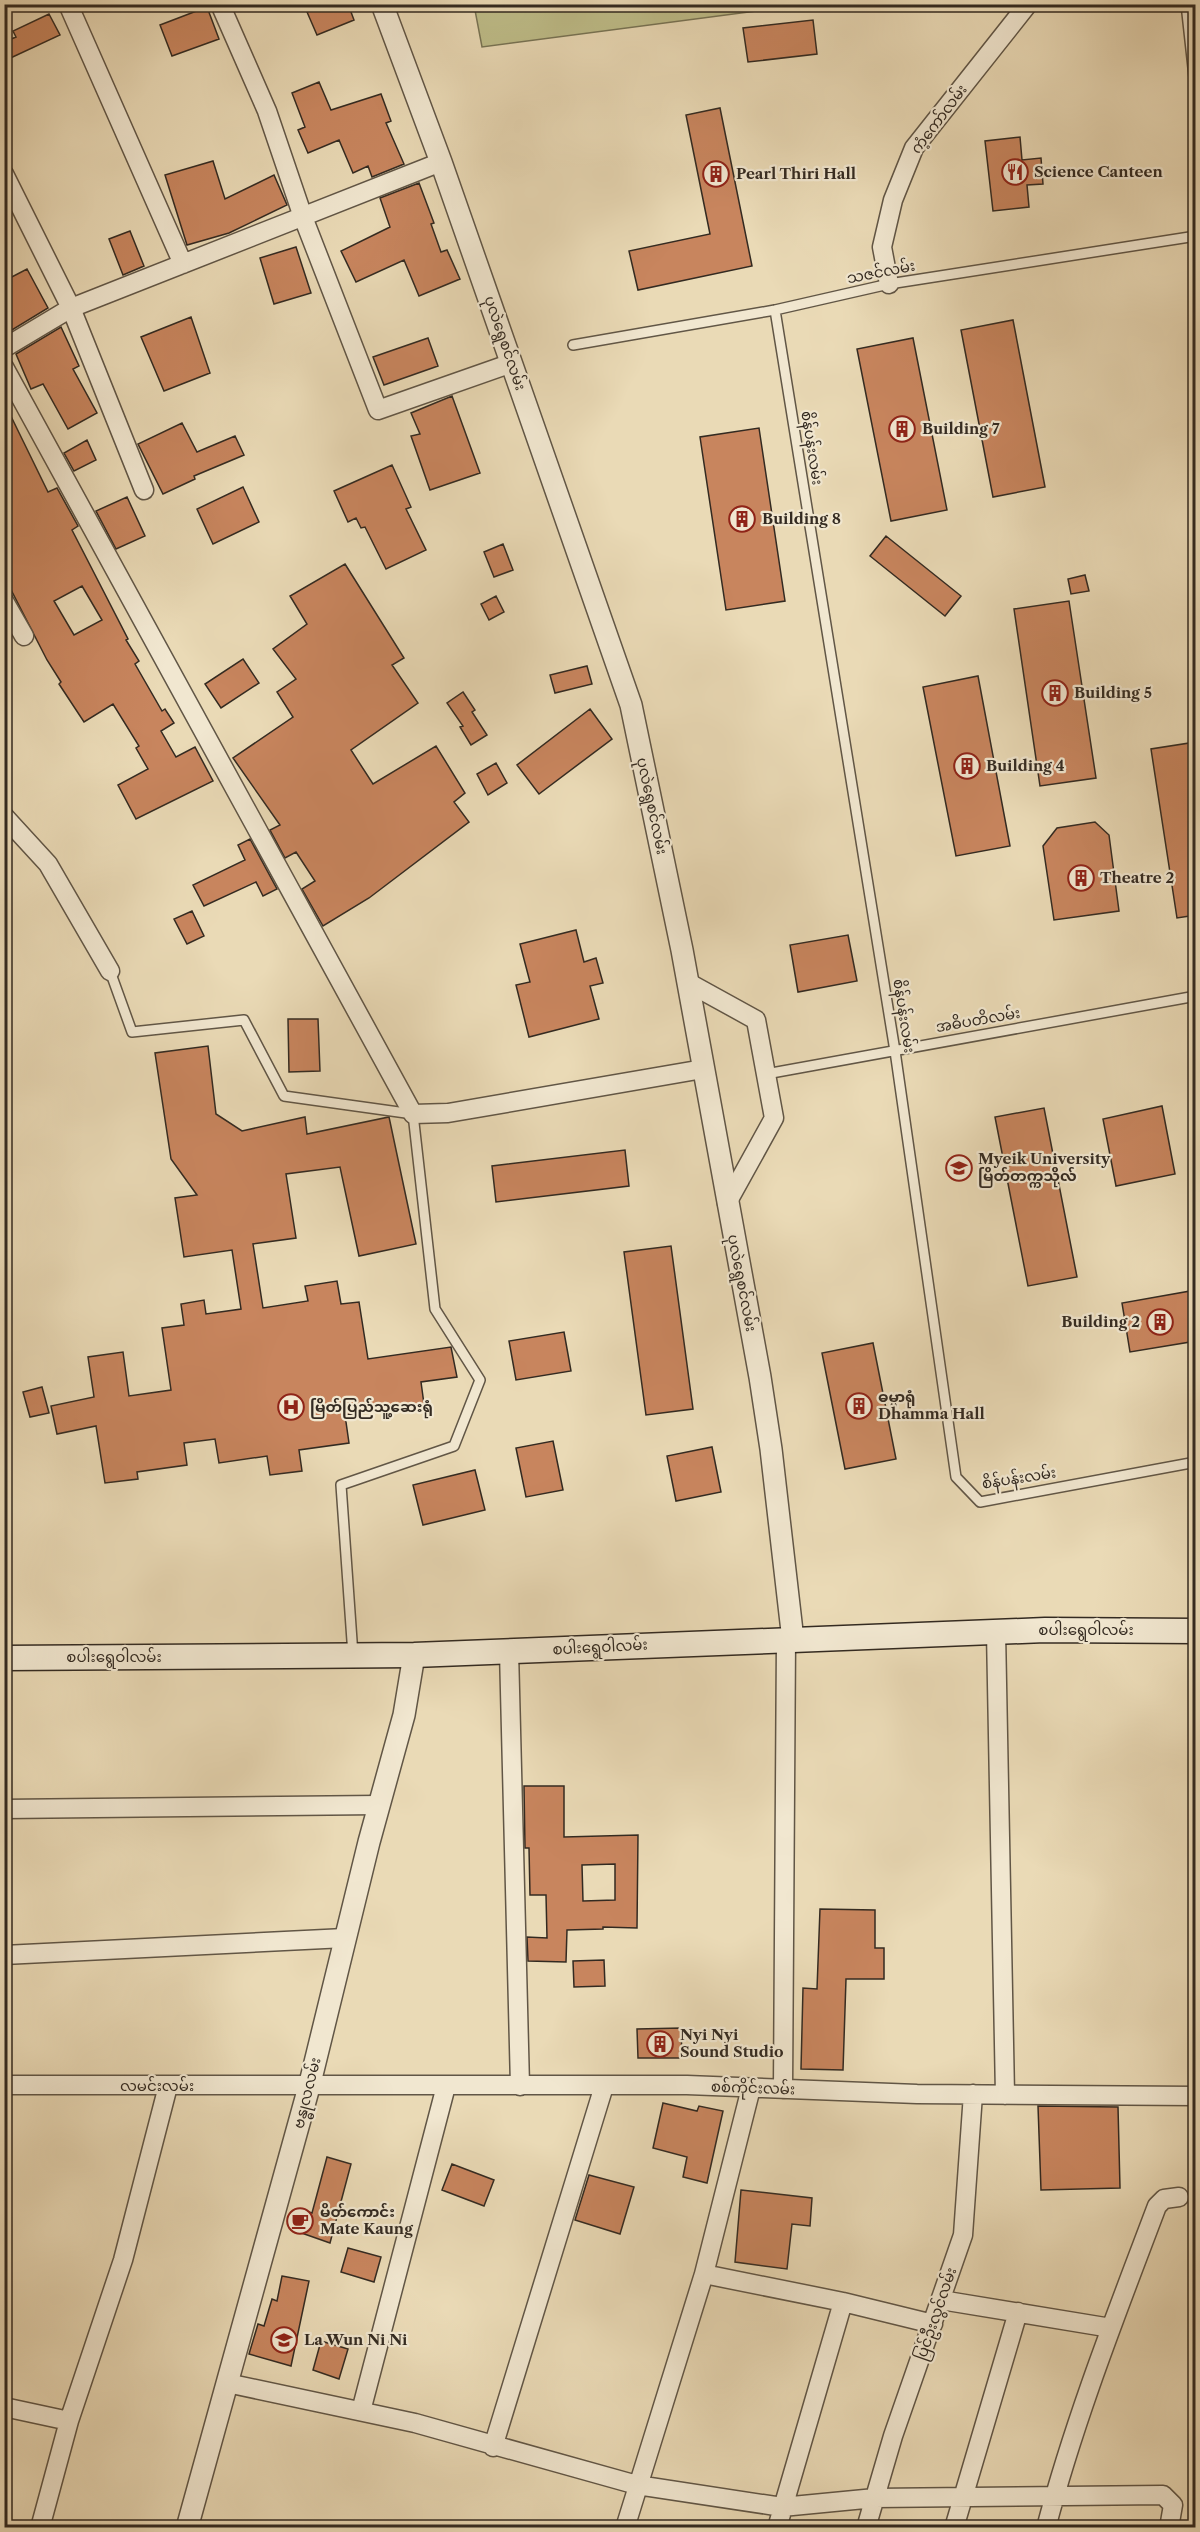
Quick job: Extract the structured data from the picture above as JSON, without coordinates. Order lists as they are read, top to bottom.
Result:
{
  "streets": {
    "main road": ["စပါးရွေဝါလမ်း"],
    "street": [
      "ကံ့ကော်လမ်း",
      "ပုလဲရွေစင်လမ်း",
      "လမင်းလမ်း",
      "စစ်ကိုင်းလမ်း",
      "ဗန္ဓုလလမ်း",
      "ပြင်ဦးလွင်လမ်း"
    ],
    "lane": ["သဇင်လမ်း", "စိန်ပန်းလမ်း", "အဓိပတိလမ်း"]
  },
  "crossings": [
    ["ကံ့ကော်လမ်း", "သဇင်လမ်း"],
    ["သဇင်လမ်း", "စိန်ပန်းလမ်း"],
    ["ပုလဲရွေစင်လမ်း", "စပါးရွေဝါလမ်း"],
    ["စိန်ပန်းလမ်း", "အဓိပတိလမ်း"],
    ["စပါးရွေဝါလမ်း", "ဗန္ဓုလလမ်း"],
    ["လမင်းလမ်း", "စစ်ကိုင်းလမ်း"],
    ["လမင်းလမ်း", "ဗန္ဓုလလမ်း"],
    ["စစ်ကိုင်းလမ်း", "ဗန္ဓုလလမ်း"],
    ["စစ်ကိုင်းလမ်း", "ပြင်ဦးလွင်လမ်း"]
  ],
  "places": {
    "restaurant": ["Science Canteen"],
    "building": [
      "Pearl Thiri Hall",
      "Building 7",
      "Building 8",
      "Building 5",
      "Building 4",
      "Theatre 2",
      "Building 2",
      "ဓမ္မာရုံ Dhamma Hall",
      "Nyi Nyi Sound Studio"
    ],
    "school or university": ["Myeik University မြိတ်တက္ကသိုလ်", "La Wun Ni Ni"],
    "hospital": ["မြိတ်ပြည်သူ့ဆေးရုံ"],
    "cafe": ["မိတ်ကောင်း Mate Kaung"]
  }
}
